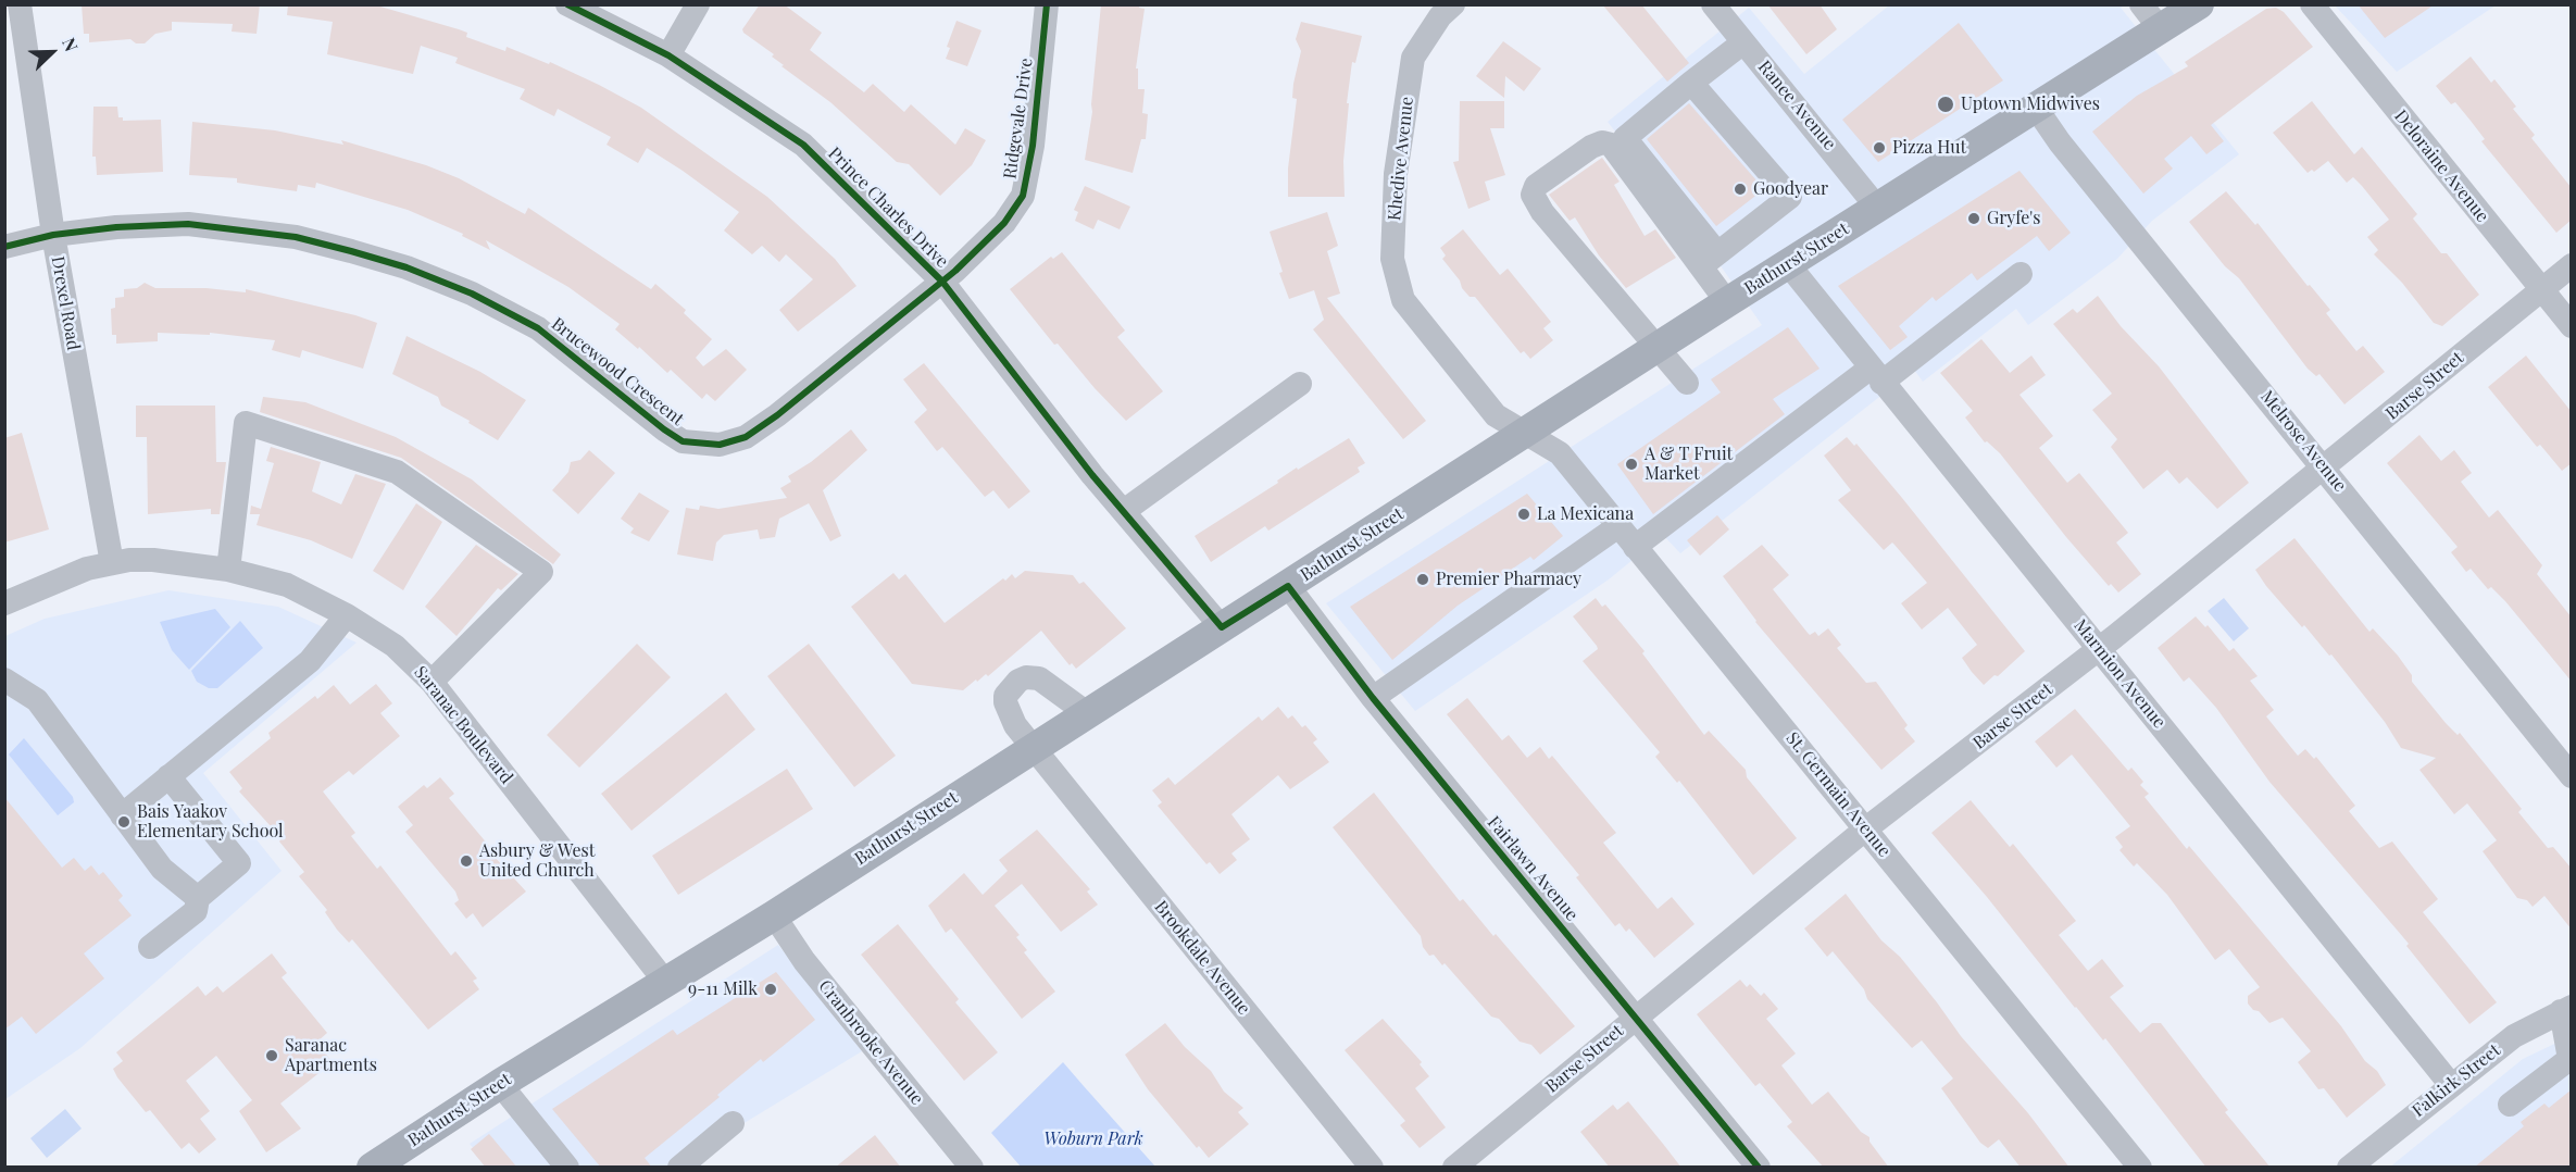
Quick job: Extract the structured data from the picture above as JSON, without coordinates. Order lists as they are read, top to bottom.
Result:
{
  "streets": {
    "main road": ["Bathurst Street"],
    "street": [
      "Ranee Avenue",
      "Ridgevale Drive",
      "Khedive Avenue",
      "Deloraine Avenue",
      "Prince Charles Drive",
      "Drexel Road",
      "Brucewood Crescent",
      "Barse Street",
      "Melrose Avenue",
      "Marmion Avenue",
      "Saranac Boulevard",
      "St. Germain Avenue",
      "Fairlawn Avenue",
      "Brookdale Avenue",
      "Cranbrooke Avenue",
      "Falkirk Street"
    ]
  },
  "crossings": [
    ["Ranee Avenue", "Bathurst Street"],
    ["Ridgevale Drive", "Prince Charles Drive"],
    ["Ridgevale Drive", "Brucewood Crescent"],
    ["Khedive Avenue", "Bathurst Street"],
    ["Khedive Avenue", "St. Germain Avenue"],
    ["Deloraine Avenue", "Barse Street"],
    ["Prince Charles Drive", "Bathurst Street"],
    ["Prince Charles Drive", "Brucewood Crescent"],
    ["Bathurst Street", "Melrose Avenue"],
    ["Bathurst Street", "Marmion Avenue"],
    ["Bathurst Street", "Saranac Boulevard"],
    ["Bathurst Street", "St. Germain Avenue"],
    ["Bathurst Street", "Fairlawn Avenue"],
    ["Bathurst Street", "Brookdale Avenue"],
    ["Bathurst Street", "Cranbrooke Avenue"],
    ["Drexel Road", "Brucewood Crescent"],
    ["Drexel Road", "Saranac Boulevard"],
    ["Barse Street", "Melrose Avenue"],
    ["Barse Street", "Marmion Avenue"],
    ["Barse Street", "St. Germain Avenue"],
    ["Barse Street", "Fairlawn Avenue"],
    ["Marmion Avenue", "Falkirk Street"]
  ],
  "parks": ["Woburn Park"],
  "places": [
    "Uptown Midwives",
    "Pizza Hut",
    "Goodyear",
    "Gryfe's",
    "A & T Fruit Market",
    "La Mexicana",
    "Premier Pharmacy",
    "Bais Yaakov Elementary School",
    "Asbury & West United Church",
    "9-11 Milk",
    "Saranac Apartments"
  ],
  "north": "top right"
}
